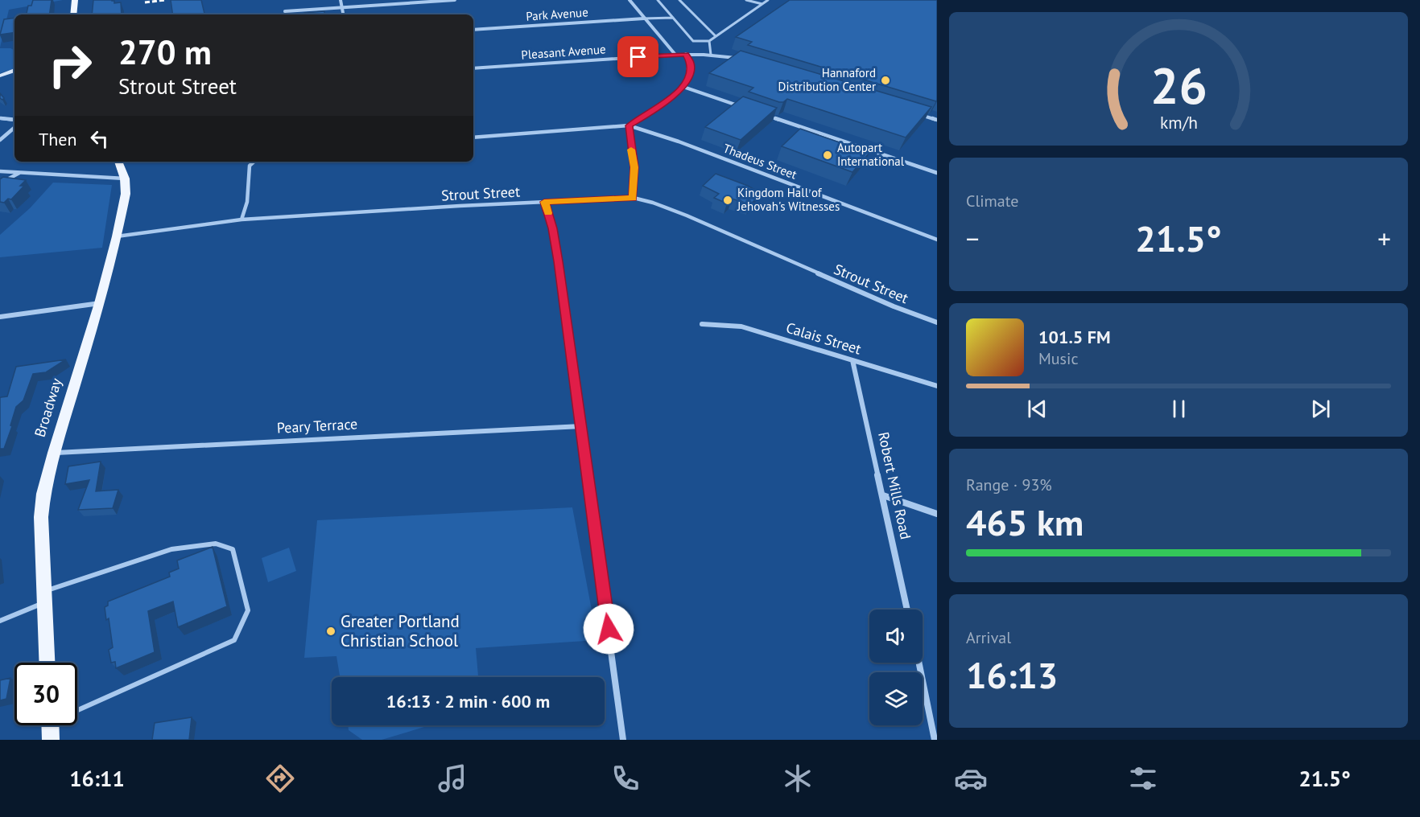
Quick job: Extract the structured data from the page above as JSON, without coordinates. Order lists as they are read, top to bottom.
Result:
{
  "streets": {
    "main road": ["Broadway"],
    "street": [
      "Park Avenue",
      "Pleasant Avenue",
      "Thadeus Street",
      "Strout Street",
      "Calais Street",
      "Peary Terrace",
      "Robert Mills Road"
    ]
  },
  "crossings": [
    ["Strout Street", "Broadway"],
    ["Calais Street", "Robert Mills Road"],
    ["Broadway", "Peary Terrace"]
  ],
  "places": [
    "Hannaford Distribution Center",
    "Autopart International",
    "Kingdom Hall of Jehovah's Witnesses",
    "Greater Portland Christian School"
  ],
  "page": {
    "turn": ["270 m", "Strout Street"],
    "then": "Then",
    "tile": [
      "Climate",
      ["Range · 93%", "465 km"],
      ["Arrival", "16:13"]
    ],
    "heat": ["−", "21.5°", "+"],
    "song": ["101.5 FM", "Music"],
    "limit": "30",
    "trip": "16:13 · 2 min · 600 m",
    "tabs": ["16:11", "21.5°"],
    "gauge": ["26", "km/h"]
  }
}
